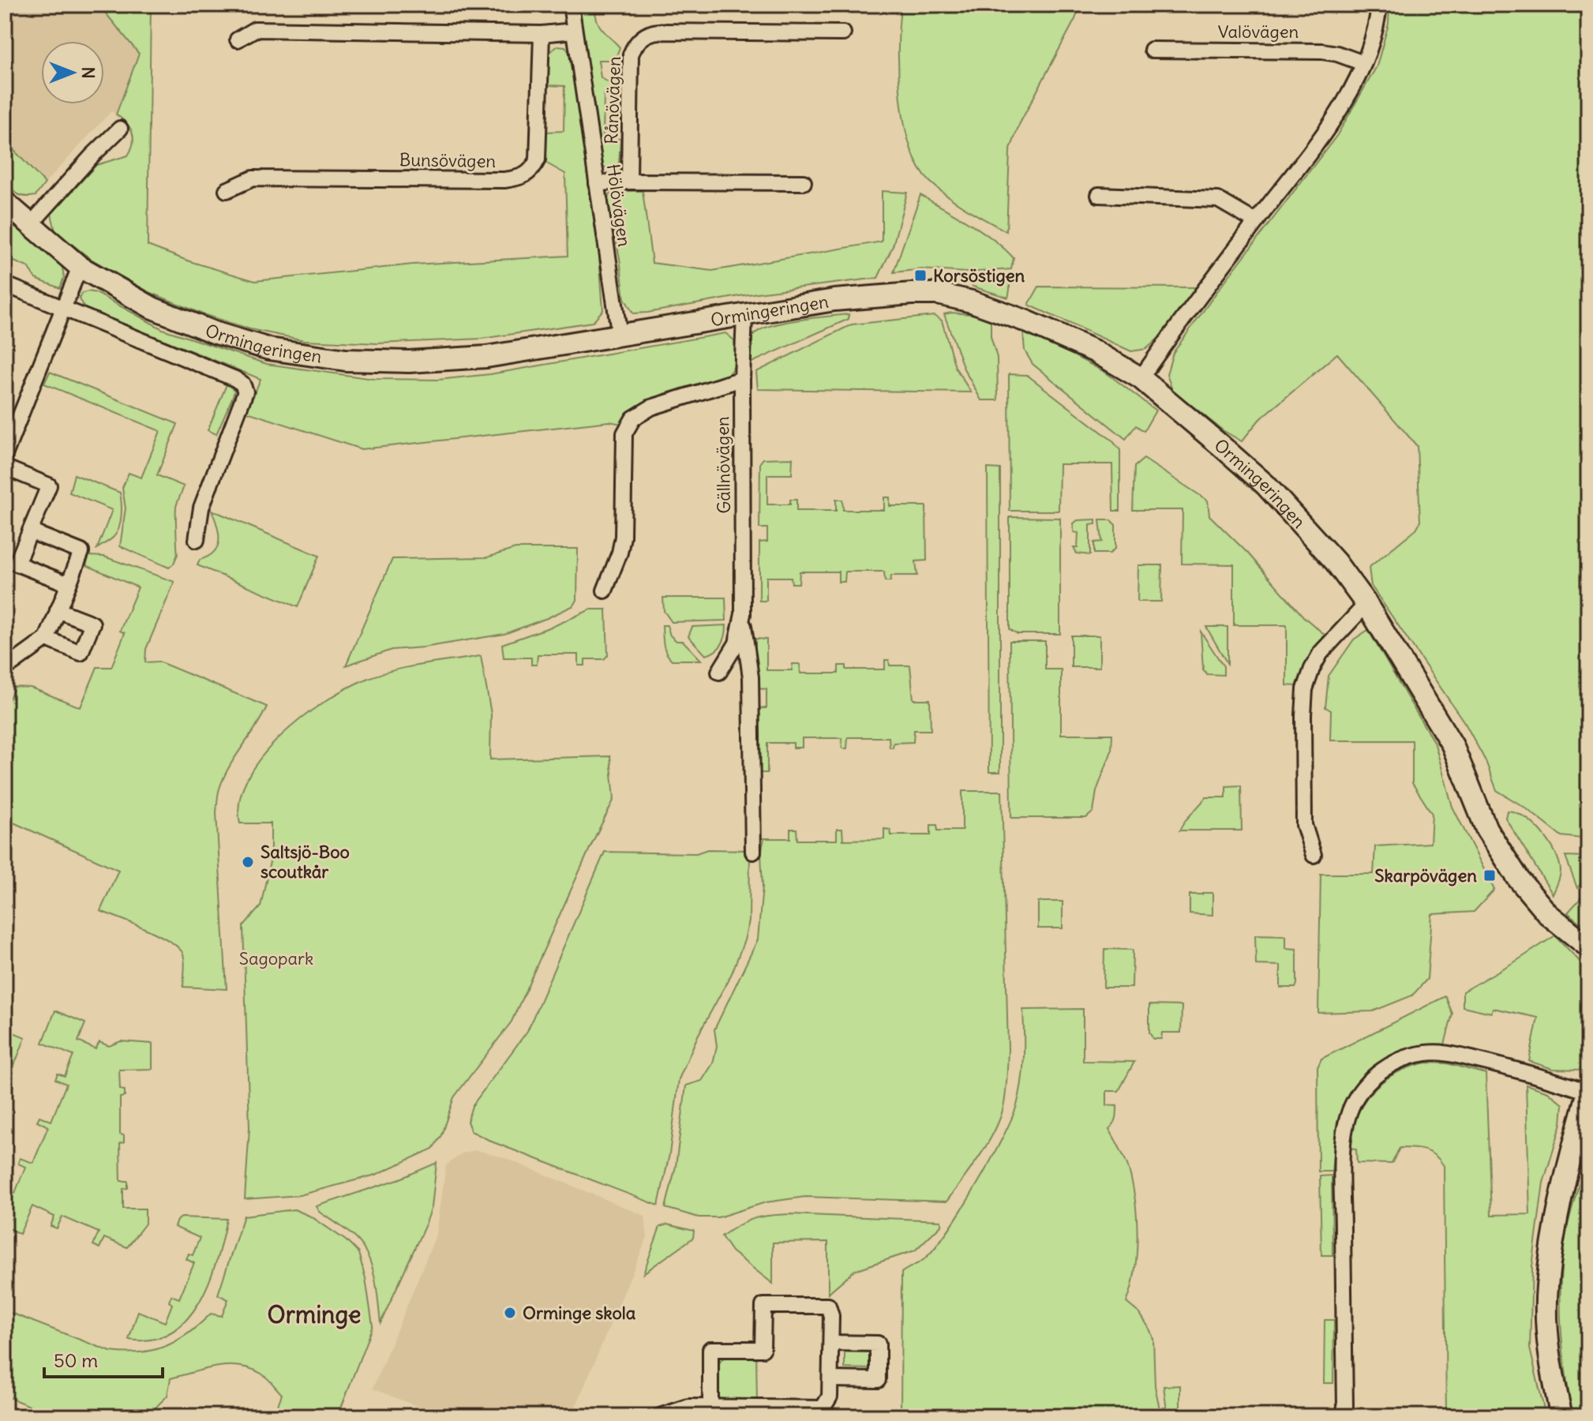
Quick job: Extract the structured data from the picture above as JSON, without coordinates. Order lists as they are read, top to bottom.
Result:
{
  "streets": {
    "street": [
      "Valövägen",
      "Rånövägen",
      "Bunsövägen",
      "Hölövägen",
      "Ormingeringen",
      "Gällnövägen"
    ]
  },
  "crossings": [
    ["Hölövägen", "Ormingeringen"],
    ["Ormingeringen", "Gällnövägen"]
  ],
  "districts": ["Orminge"],
  "parks": ["Sagopark"],
  "places": {
    "transit": ["Korsöstigen", "Skarpövägen"],
    "other": ["Saltsjö-Boo scoutkår", "Orminge skola"]
  },
  "scale_bar": "50 m",
  "north": "right"
}
